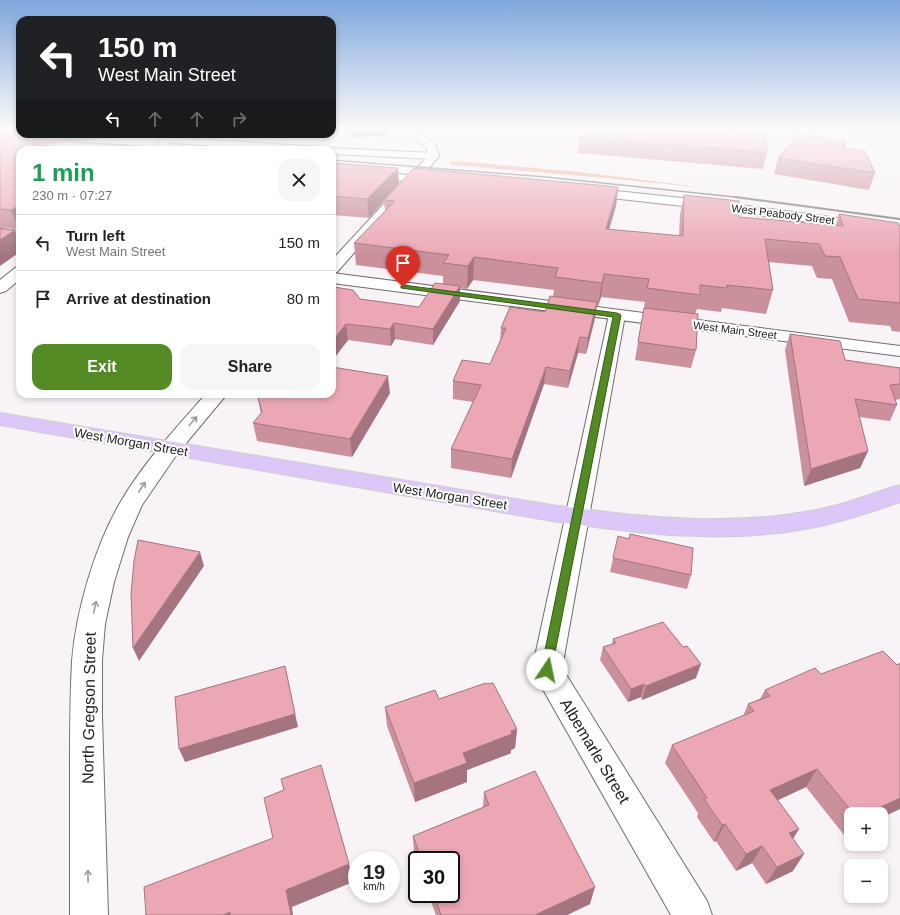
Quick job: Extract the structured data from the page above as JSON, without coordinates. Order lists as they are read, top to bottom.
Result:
{
  "streets": {
    "main road": [
      "West Peabody Street",
      "West Main Street",
      "West Morgan Street",
      "North Gregson Street",
      "Albemarle Street"
    ]
  },
  "crossings": [
    ["West Main Street", "Albemarle Street"],
    ["West Morgan Street", "North Gregson Street"],
    ["West Morgan Street", "Albemarle Street"]
  ],
  "one_way": ["North Gregson Street"],
  "page": {
    "turn": ["150 m", "West Main Street"],
    "heading": ["1 min", "230 m · 07:27"],
    "list": [
      {
        "name": "Turn left",
        "note": "West Main Street",
        "value": "150 m"
      },
      {
        "name": "Arrive at destination",
        "value": "80 m"
      }
    ],
    "buttons": ["Exit", "Share"],
    "map_buttons": ["+", "−"],
    "speed": "19 km/h",
    "limit": "30"
  }
}
